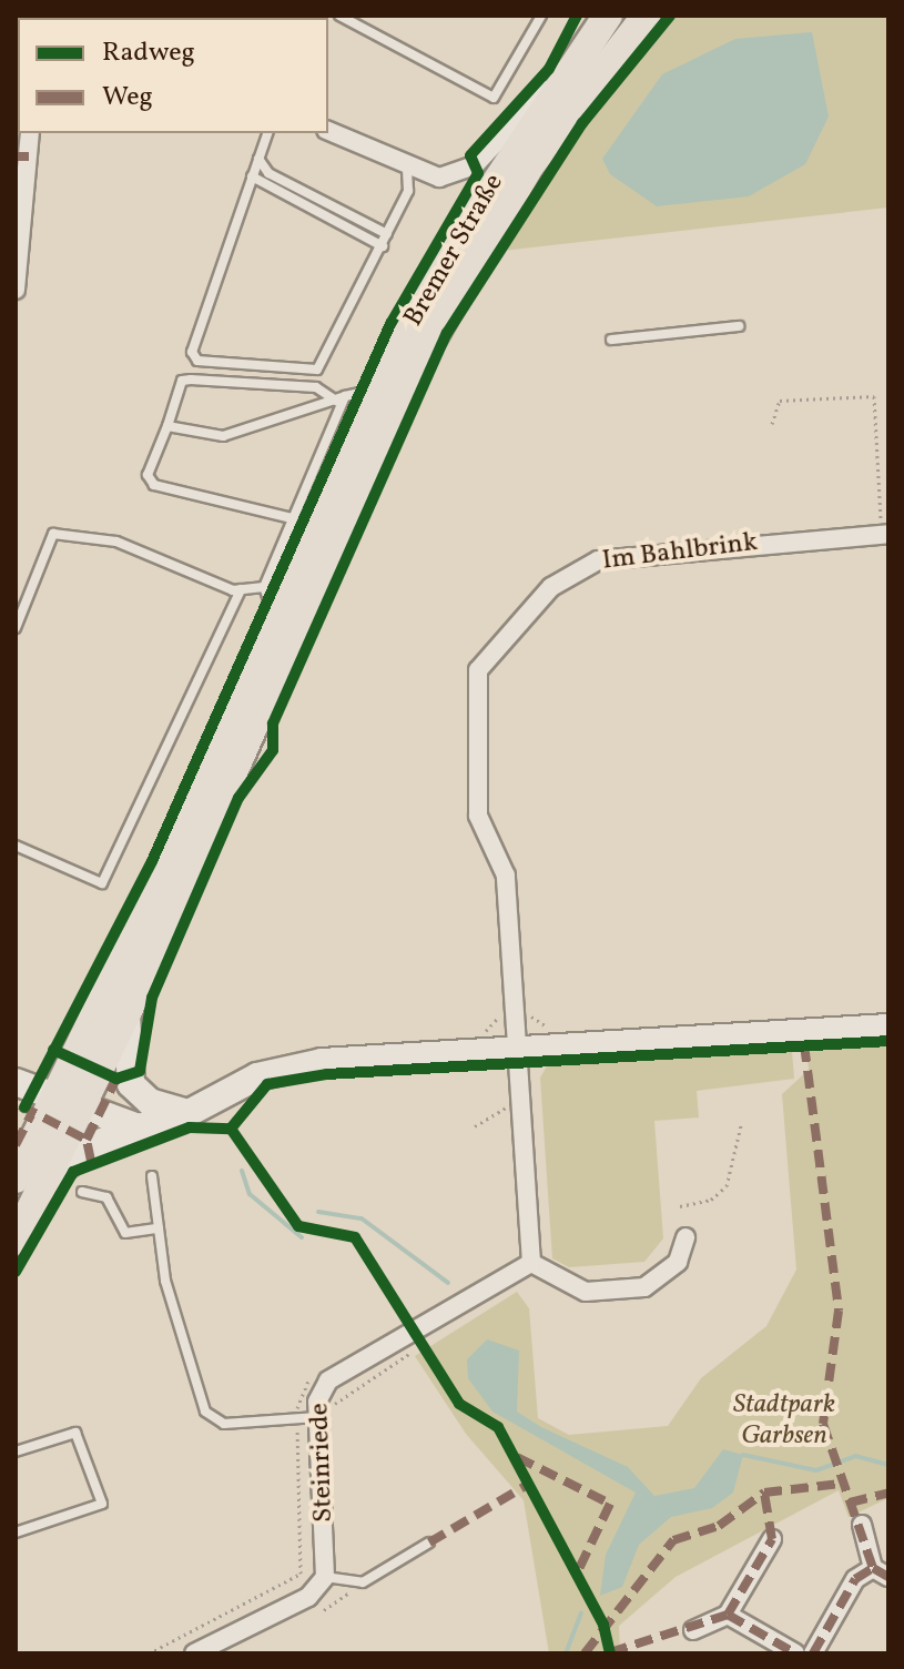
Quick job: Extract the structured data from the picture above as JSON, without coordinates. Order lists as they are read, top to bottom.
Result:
{
  "streets": {
    "main road": ["Bremer Straße"],
    "street": ["Im Bahlbrink", "Steinriede"]
  },
  "parks": ["Stadtpark Garbsen"],
  "legend": ["Radweg", "Weg"]
}
